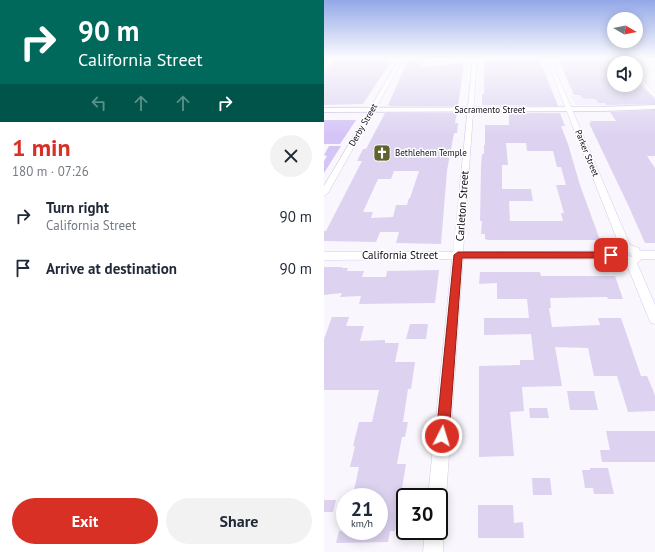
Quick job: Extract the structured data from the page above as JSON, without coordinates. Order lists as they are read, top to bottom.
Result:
{
  "streets": {
    "street": [
      "Sacramento Street",
      "Derby Street",
      "Parker Street",
      "Carleton Street",
      "California Street"
    ]
  },
  "crossings": [
    ["Sacramento Street", "Derby Street"],
    ["Sacramento Street", "Parker Street"],
    ["Sacramento Street", "Carleton Street"],
    ["Parker Street", "California Street"],
    ["Carleton Street", "California Street"]
  ],
  "places": {
    "church": ["Bethlehem Temple"]
  },
  "north": "right",
  "page": {
    "turn": ["90 m", "California Street"],
    "heading": ["1 min", "180 m · 07:26"],
    "list": [
      {
        "name": "Turn right",
        "note": "California Street",
        "value": "90 m"
      },
      {
        "name": "Arrive at destination",
        "value": "90 m"
      }
    ],
    "speed": "21 km/h",
    "limit": "30",
    "buttons": ["Exit", "Share"]
  }
}
